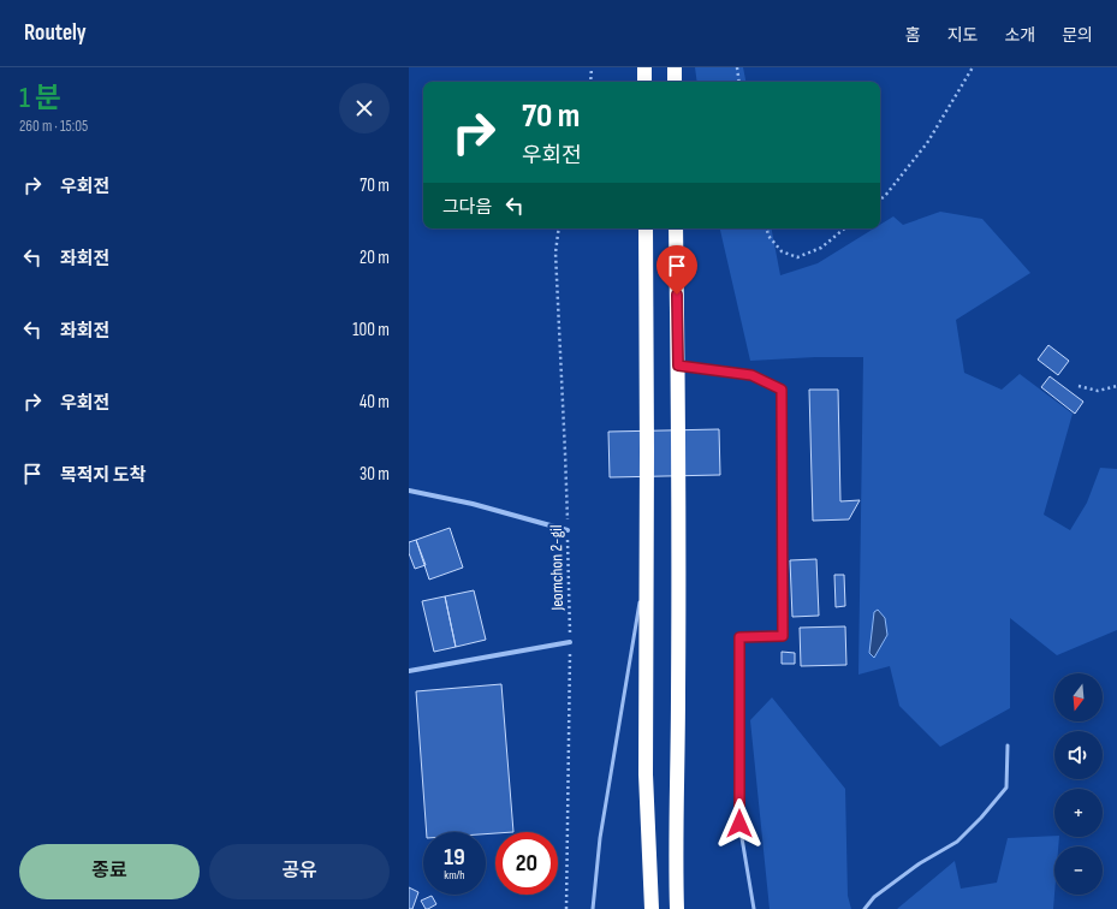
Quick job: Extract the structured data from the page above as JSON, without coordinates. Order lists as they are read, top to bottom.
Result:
{
  "streets": {
    "path": ["Jeomchon 2-gil"]
  },
  "north": "bottom",
  "page": {
    "header": "Routely",
    "nav": [
      "홈",
      "지도",
      "소개",
      "문의"
    ],
    "heading": ["1 분", "260 m · 15:05"],
    "turn": ["70 m", "우회전"],
    "list": [
      {
        "name": "우회전",
        "value": "70 m"
      },
      {
        "name": "좌회전",
        "value": "20 m"
      },
      {
        "name": "좌회전",
        "value": "100 m"
      },
      {
        "name": "우회전",
        "value": "40 m"
      },
      {
        "name": "목적지 도착",
        "value": "30 m"
      }
    ],
    "then": "그다음",
    "map_buttons": ["+", "−"],
    "speed": "19 km/h",
    "limit": "20",
    "buttons": ["종료", "공유"]
  }
}
